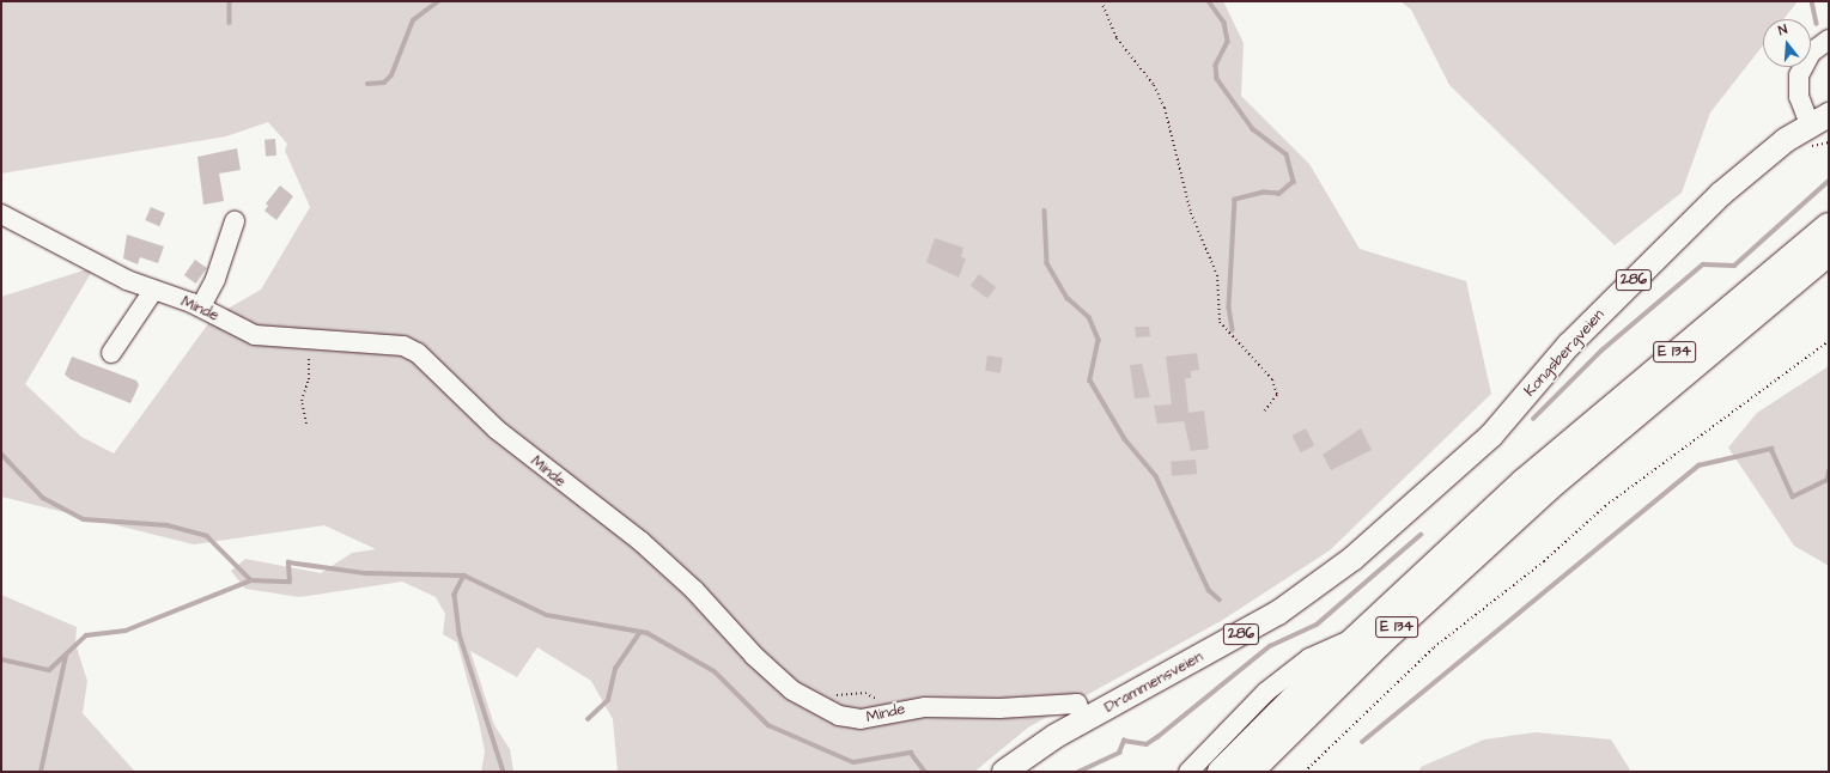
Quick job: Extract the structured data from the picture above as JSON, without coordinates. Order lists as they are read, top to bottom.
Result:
{
  "streets": {
    "highway": ["E 134"],
    "main road": ["286", "Kongsbergveien", "Drammensveien"],
    "street": ["Minde"]
  },
  "crossings": [
    ["Minde", "Drammensveien"],
    ["Kongsbergveien", "Drammensveien"]
  ],
  "north": "top"
}
